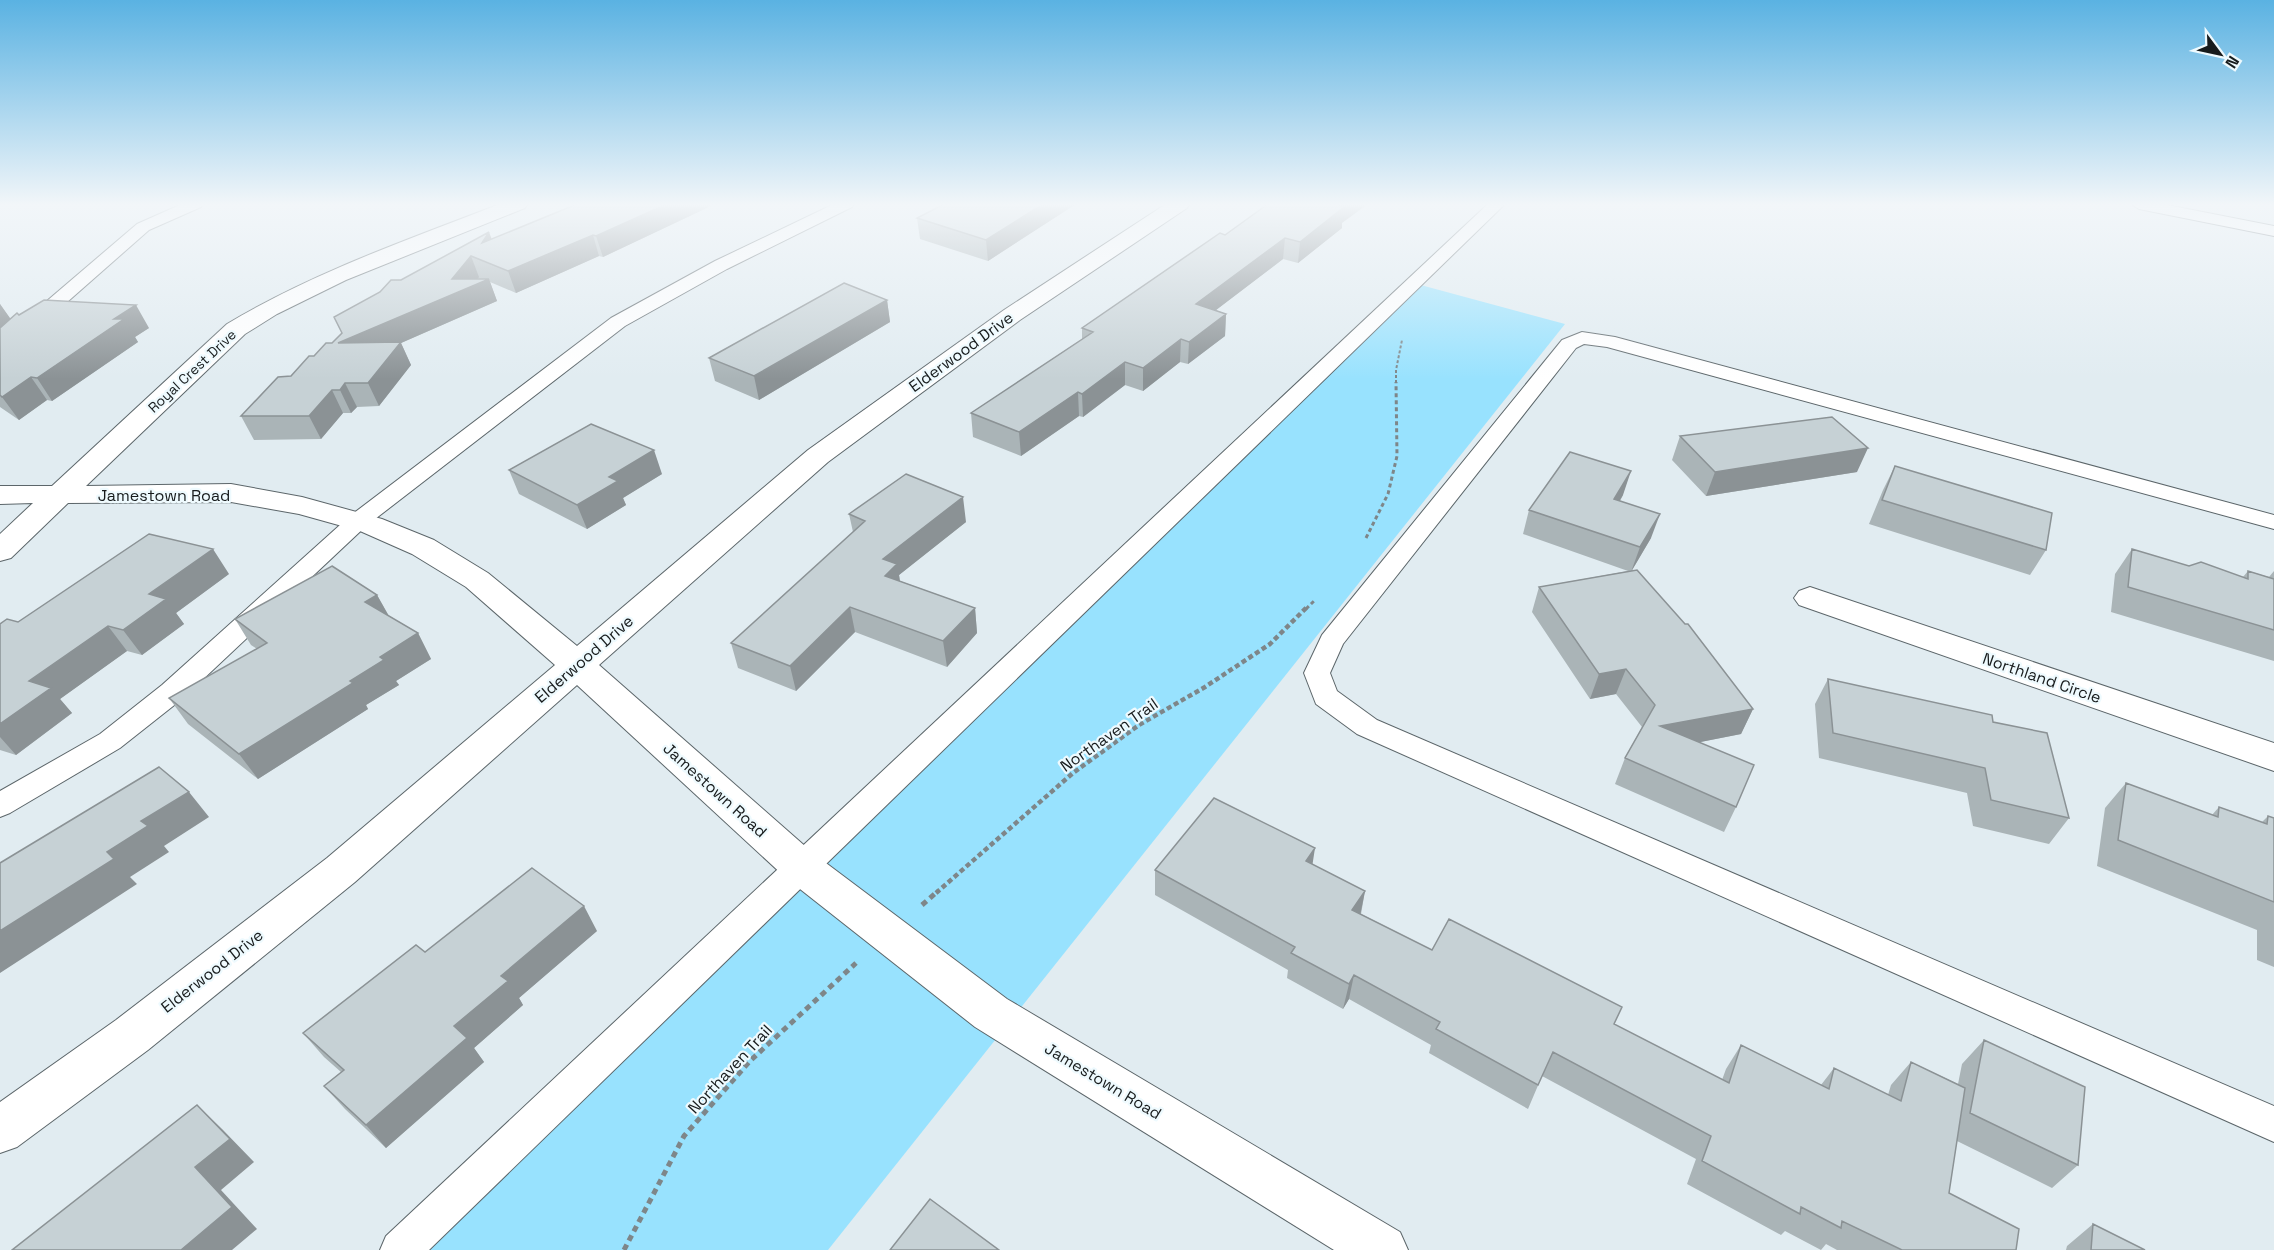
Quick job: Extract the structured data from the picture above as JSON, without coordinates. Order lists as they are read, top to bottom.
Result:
{
  "streets": {
    "street": [
      "Elderwood Drive",
      "Royal Crest Drive",
      "Jamestown Road",
      "Northland Circle"
    ],
    "path": ["Northaven Trail"]
  },
  "crossings": [
    ["Elderwood Drive", "Jamestown Road"],
    ["Royal Crest Drive", "Jamestown Road"],
    ["Jamestown Road", "Northaven Trail"]
  ],
  "north": "bottom right"
}
